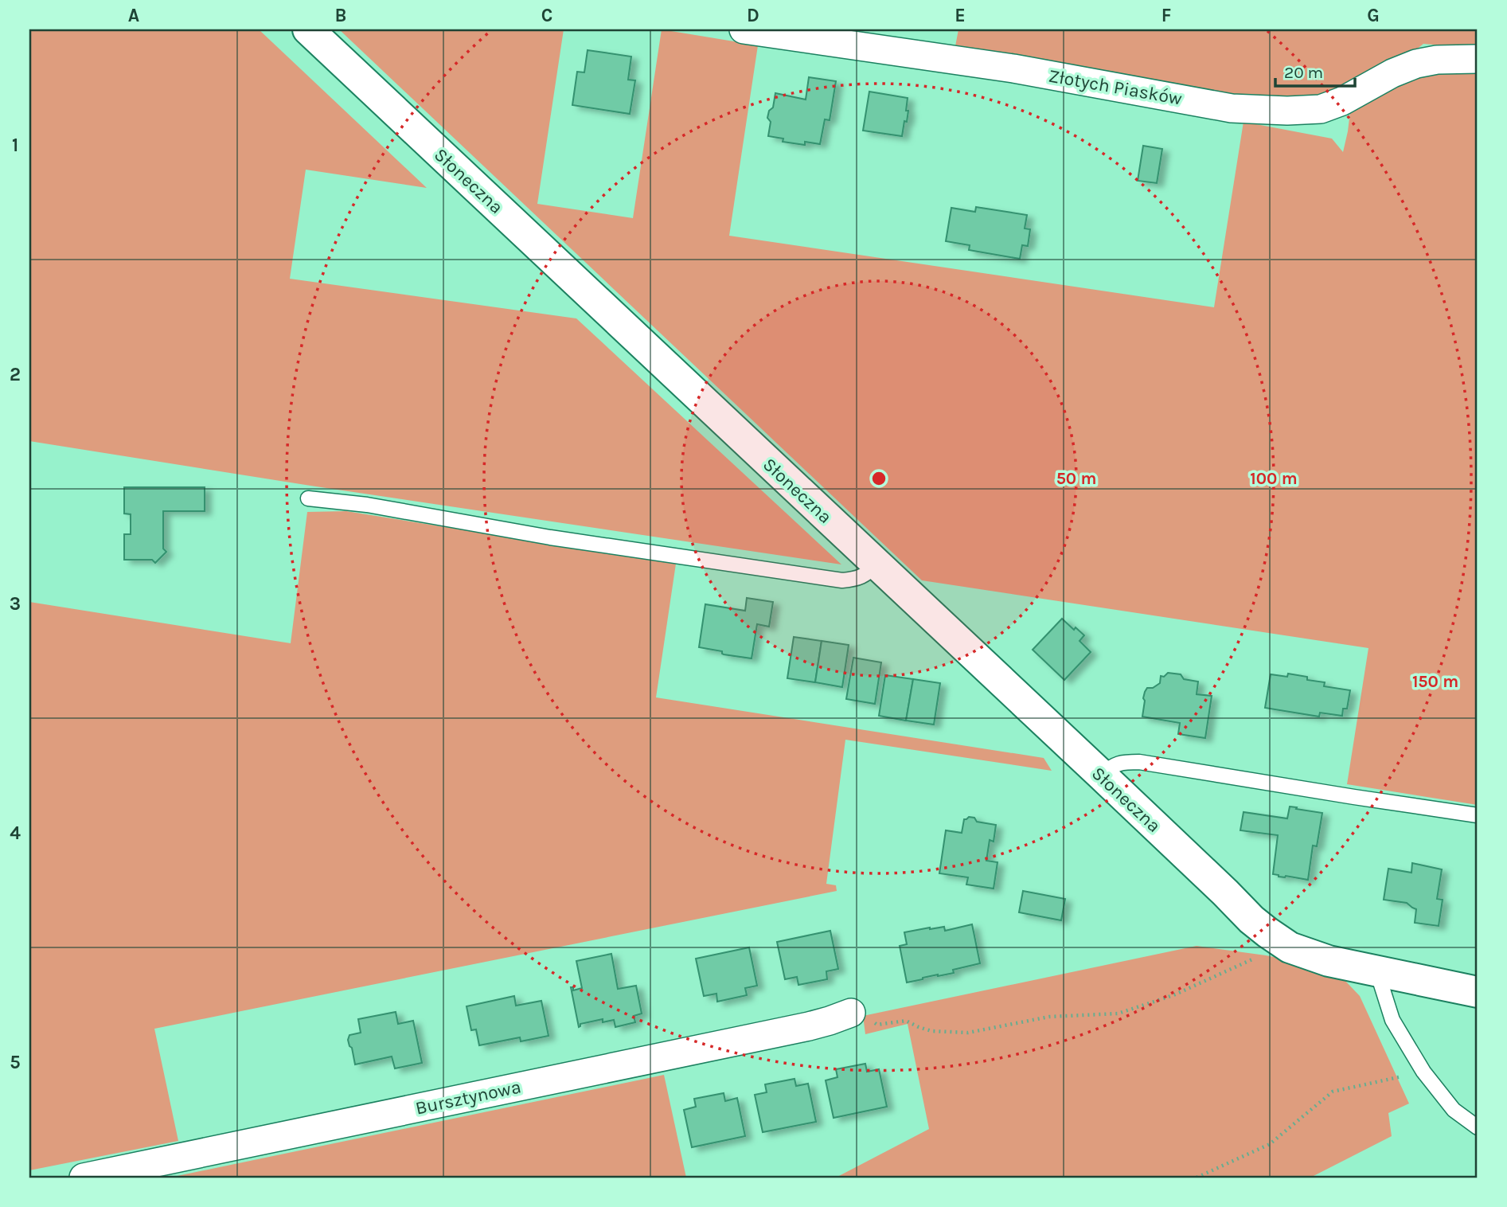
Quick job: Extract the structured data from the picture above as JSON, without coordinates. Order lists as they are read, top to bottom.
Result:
{
  "streets": {
    "street": ["Złotych Piasków", "Słoneczna", "Bursztynowa"]
  },
  "scale_bar": "20 m",
  "grid": {
    "columns": [
      "A",
      "B",
      "C",
      "D",
      "E",
      "F",
      "G"
    ],
    "rows": [
      "1",
      "2",
      "3",
      "4",
      "5"
    ]
  },
  "rings": ["50 m", "100 m", "150 m"]
}
